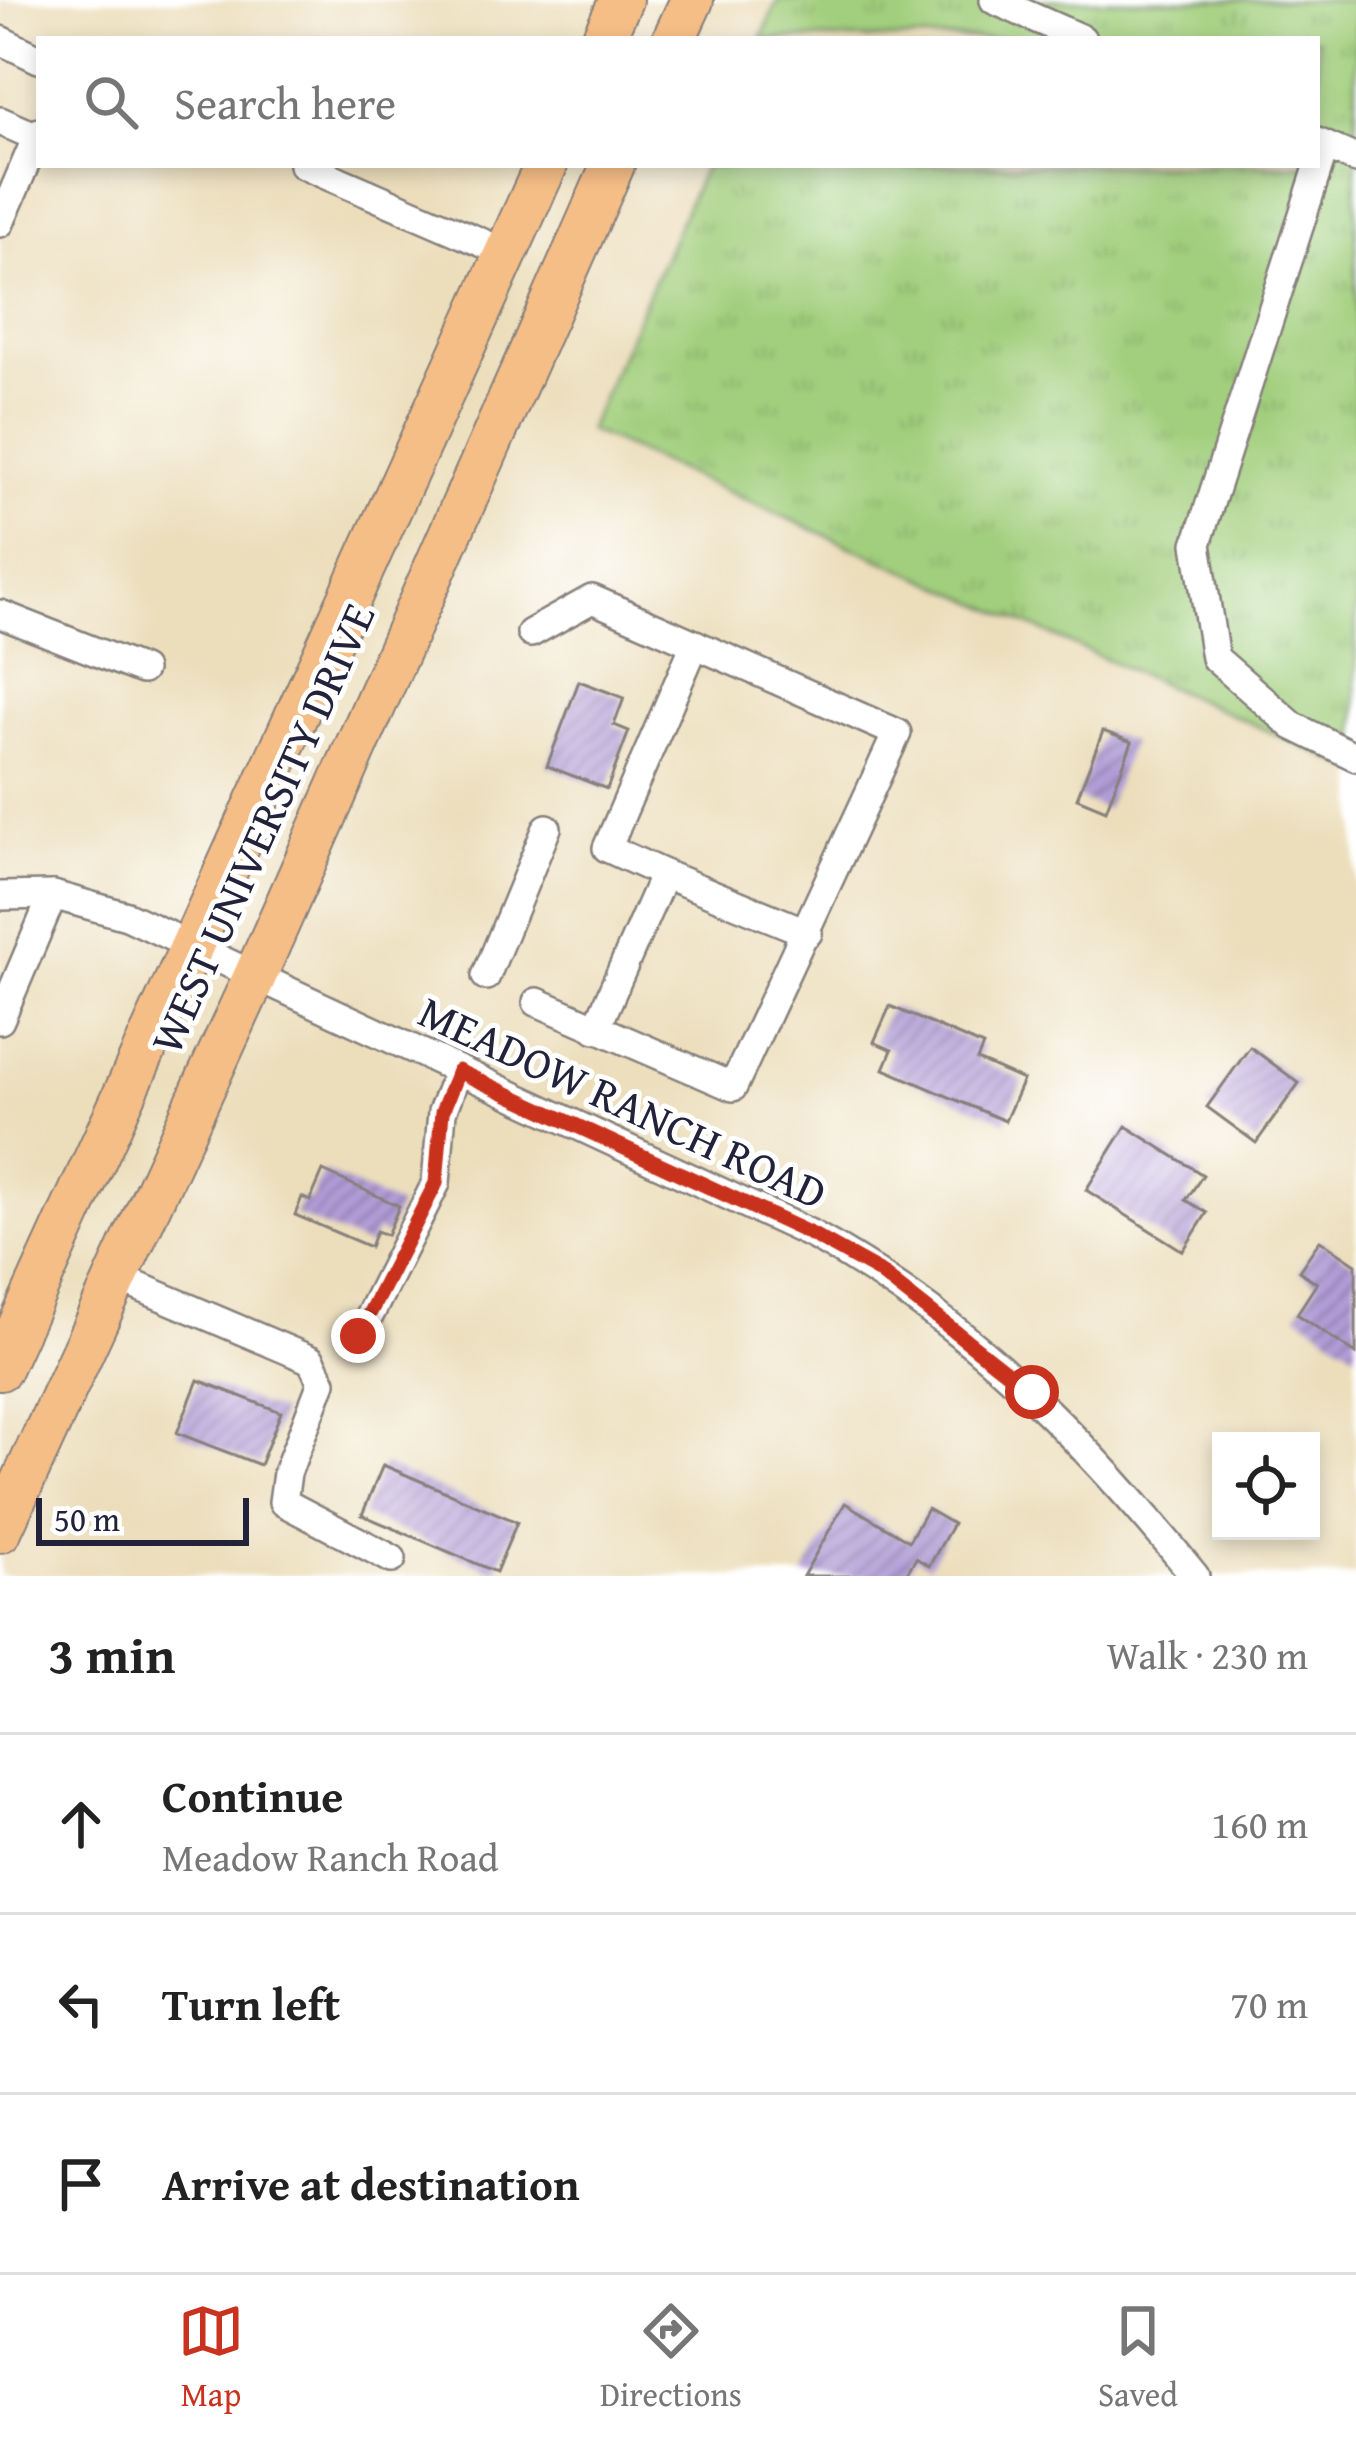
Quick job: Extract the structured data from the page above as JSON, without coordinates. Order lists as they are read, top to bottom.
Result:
{
  "streets": {
    "highway": ["WEST UNIVERSITY DRIVE"],
    "street": ["MEADOW RANCH ROAD"]
  },
  "crossings": [
    ["WEST UNIVERSITY DRIVE", "MEADOW RANCH ROAD"]
  ],
  "scale_bar": "50 m",
  "page": {
    "search": "Search here",
    "scale": "50 m",
    "heading": ["3 min", "Walk · 230 m"],
    "list": [
      ["Continue", "Meadow Ranch Road", "160 m"],
      ["Turn left", "70 m"],
      "Arrive at destination"
    ],
    "nav": ["Map", "Directions", "Saved"]
  }
}
